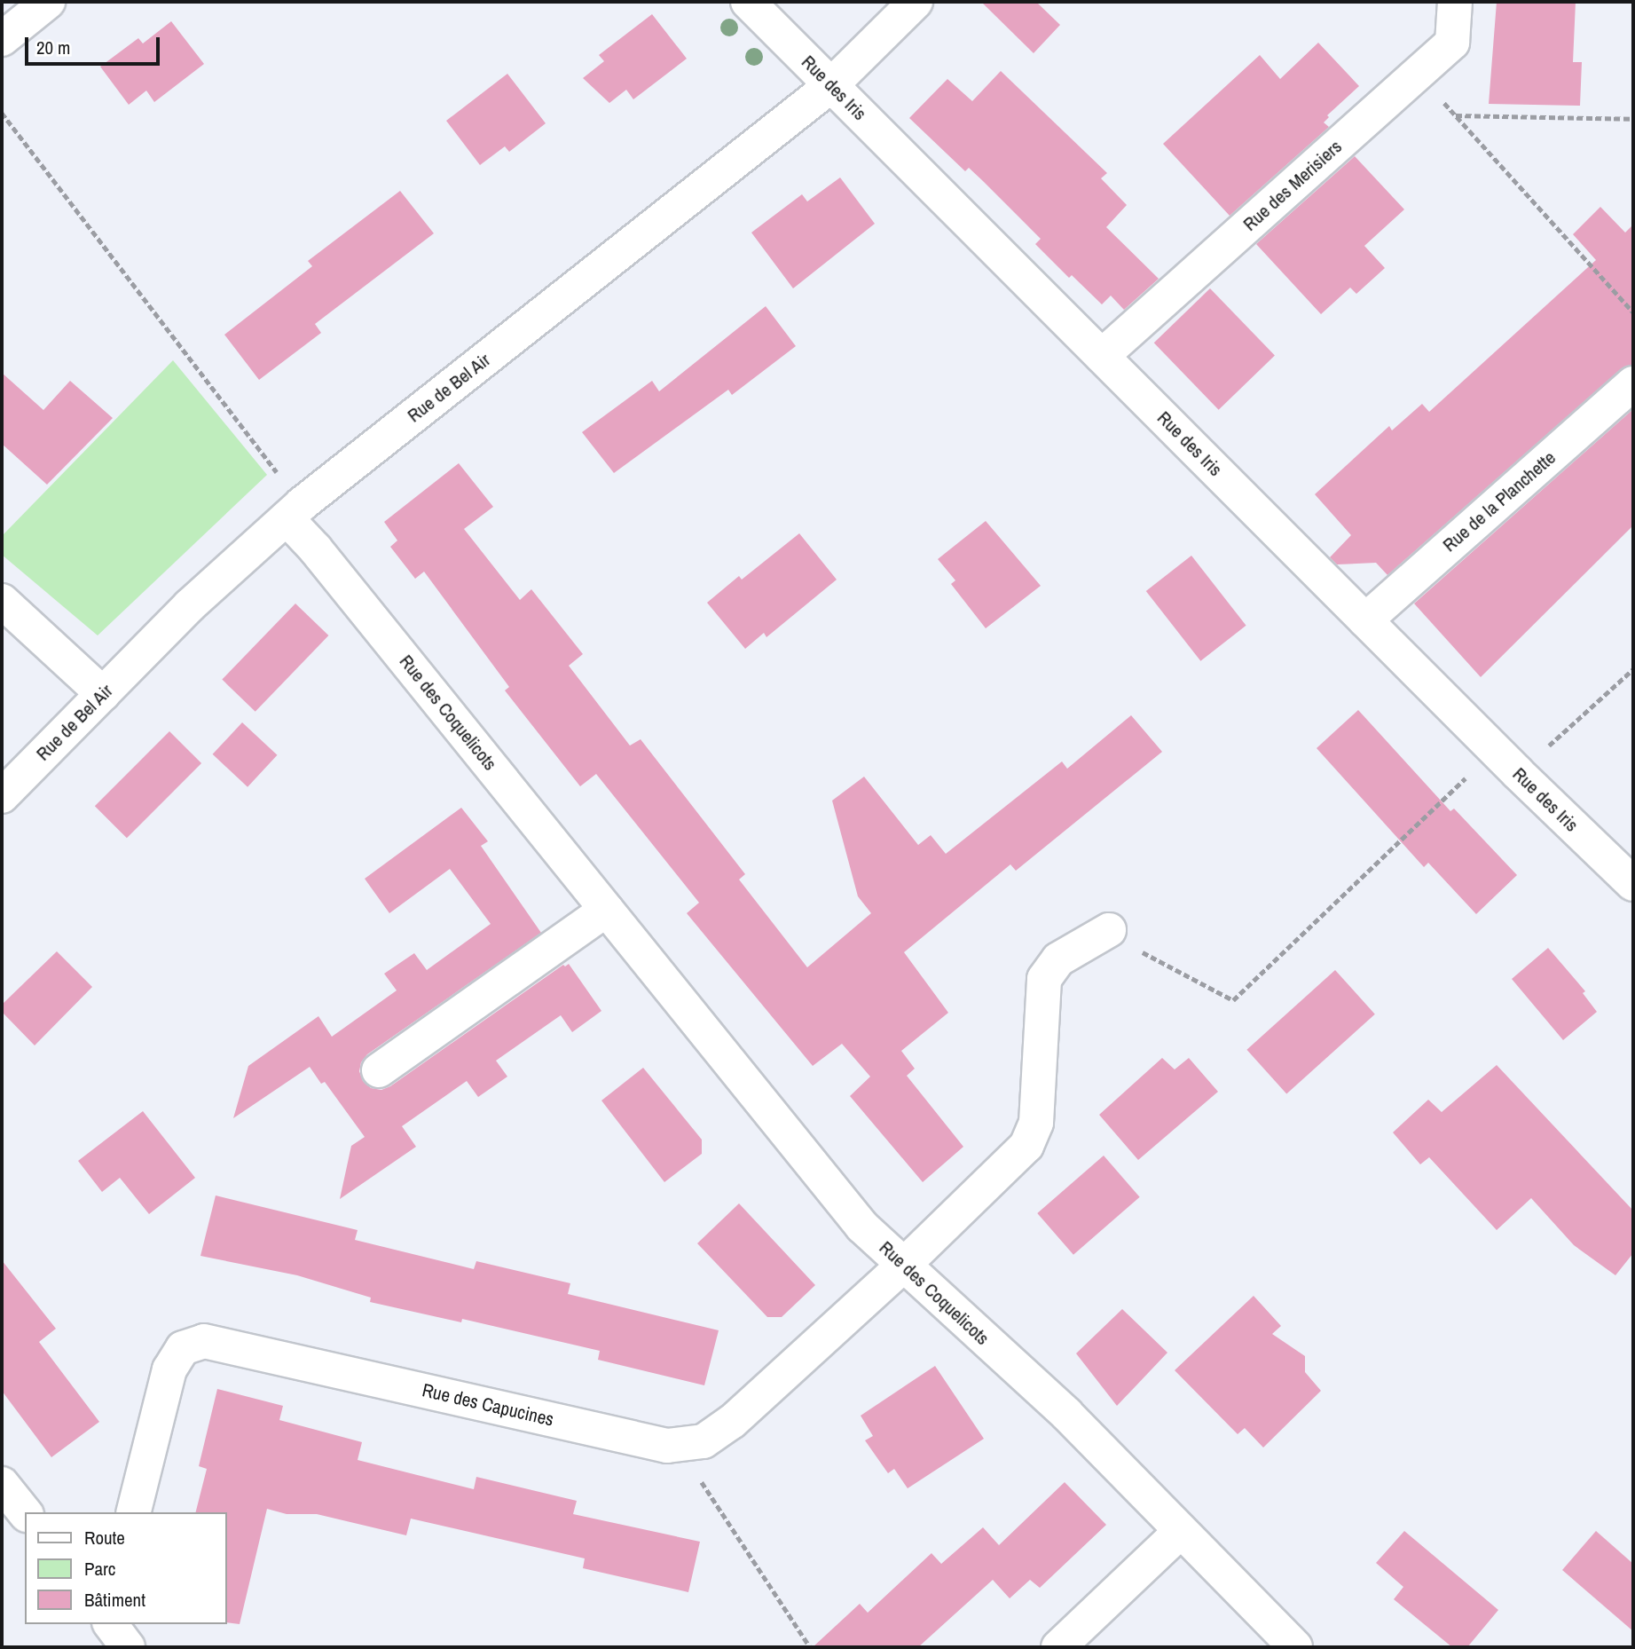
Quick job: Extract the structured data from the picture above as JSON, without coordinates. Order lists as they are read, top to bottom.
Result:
{
  "streets": {
    "street": [
      "Rue des Iris",
      "Rue des Merisiers",
      "Rue de Bel Air",
      "Rue de la Planchette",
      "Rue des Coquelicots",
      "Rue des Capucines"
    ]
  },
  "crossings": [
    ["Rue des Iris", "Rue des Merisiers"],
    ["Rue des Iris", "Rue de Bel Air"],
    ["Rue des Iris", "Rue de la Planchette"],
    ["Rue de Bel Air", "Rue des Coquelicots"],
    ["Rue des Coquelicots", "Rue des Capucines"]
  ],
  "legend": ["Route", "Parc", "Bâtiment"],
  "scale_bar": "20 m"
}
